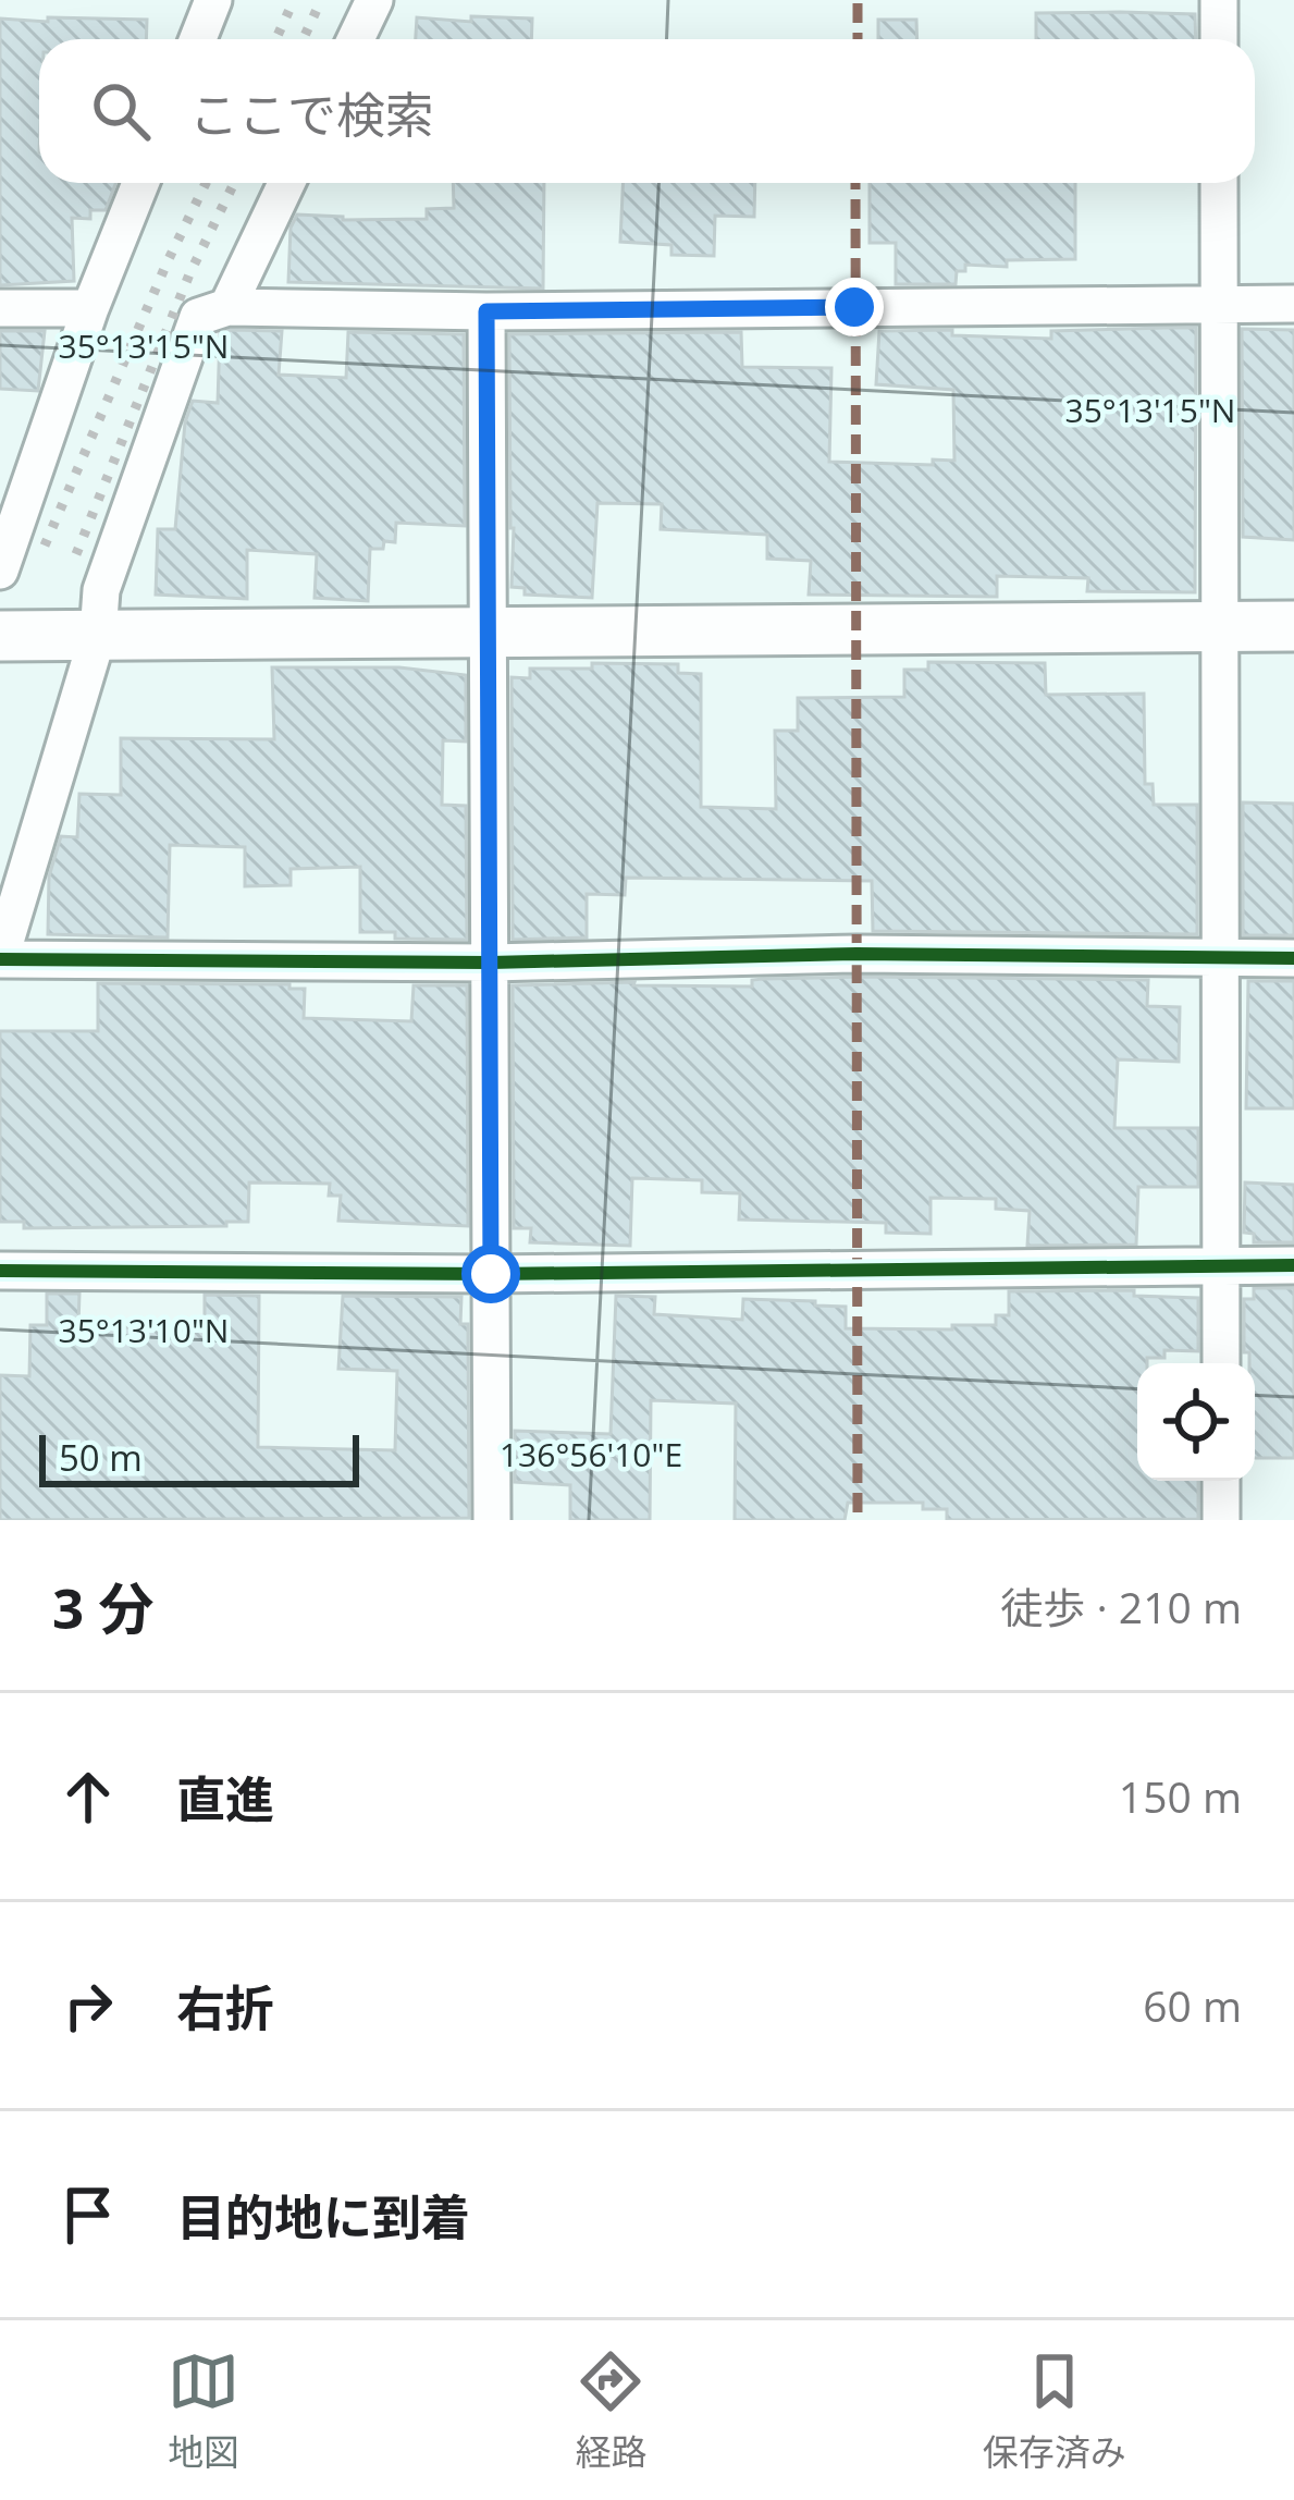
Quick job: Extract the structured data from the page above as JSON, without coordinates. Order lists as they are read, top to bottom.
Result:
{
  "scale_bar": "50 m",
  "page": {
    "search": "ここで検索",
    "scale": "50 m",
    "heading": ["3 分", "徒歩 · 210 m"],
    "list": [
      ["直進", "150 m"],
      ["右折", "60 m"],
      "目的地に到着"
    ],
    "nav": ["地図", "経路", "保存済み"]
  },
  "coordinates": ["35°13'15\"N", "35°13'10\"N", "136°56'10\"E"]
}
